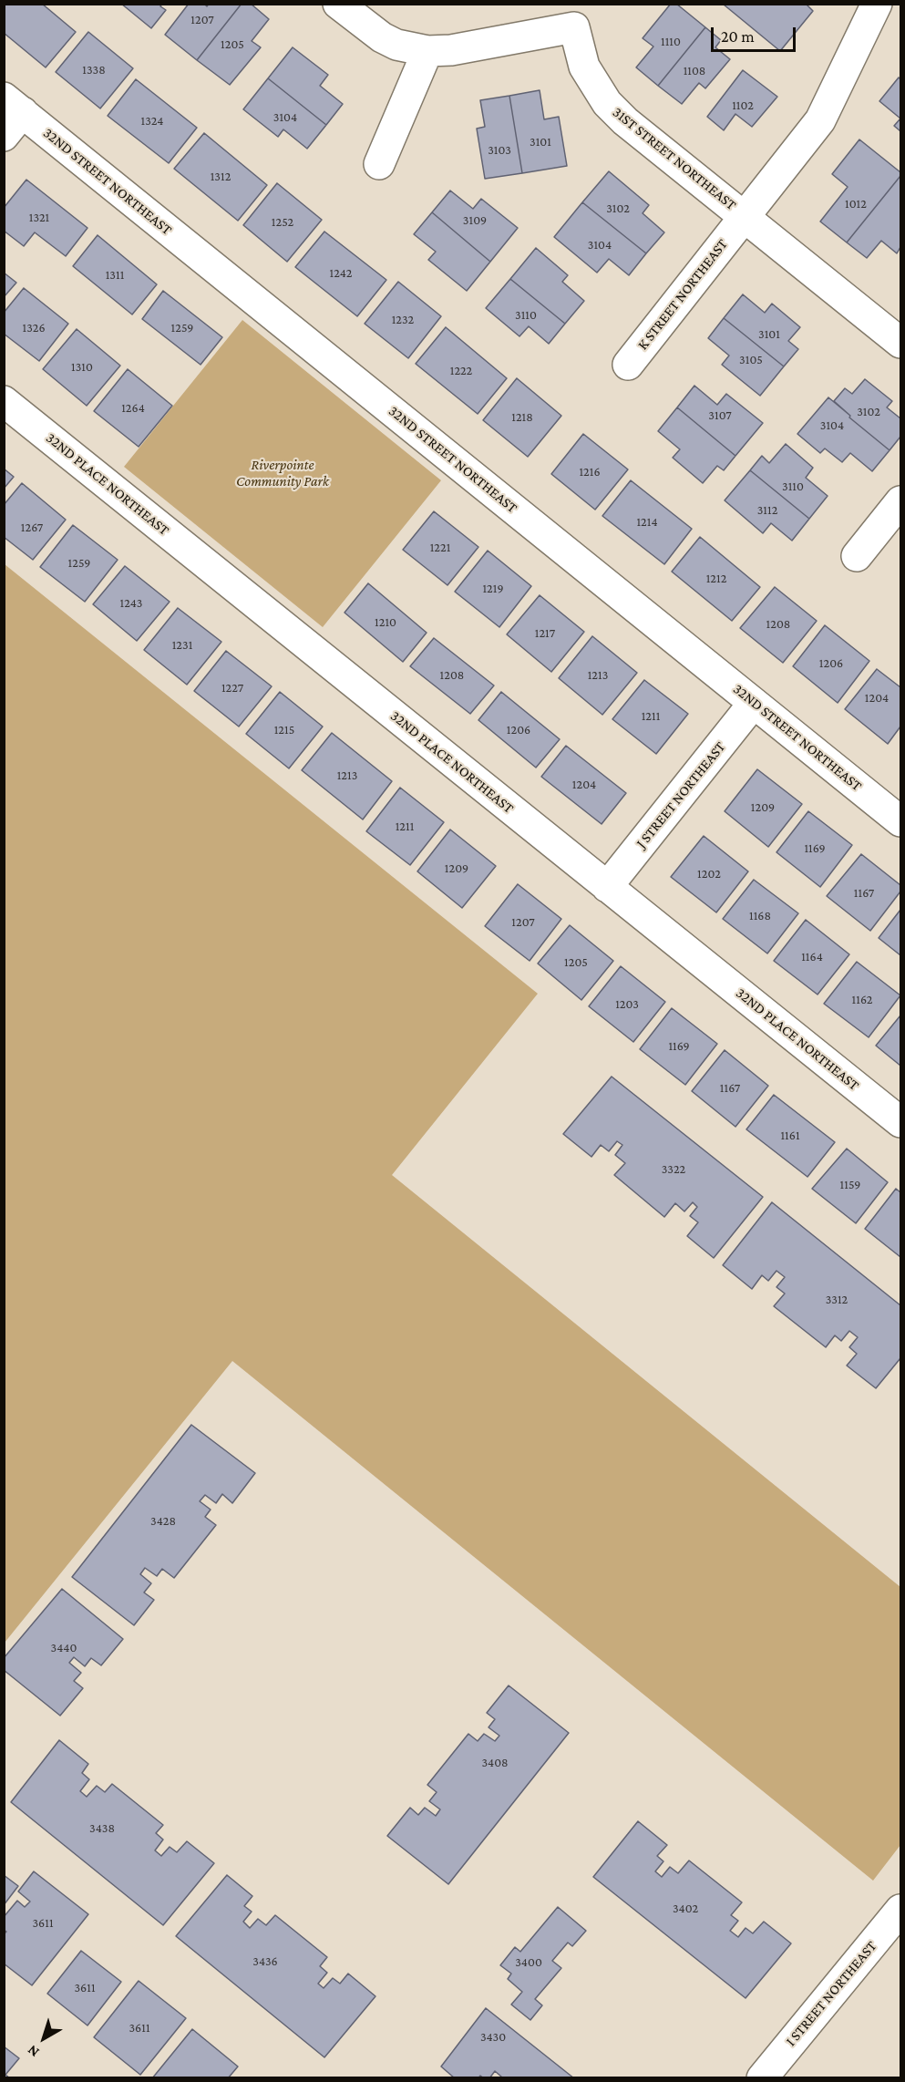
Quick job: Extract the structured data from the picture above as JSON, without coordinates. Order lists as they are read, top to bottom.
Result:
{
  "streets": {
    "street": [
      "31ST STREET NORTHEAST",
      "32ND STREET NORTHEAST",
      "K STREET NORTHEAST",
      "32ND PLACE NORTHEAST",
      "J STREET NORTHEAST",
      "I STREET NORTHEAST"
    ]
  },
  "crossings": [
    ["31ST STREET NORTHEAST", "K STREET NORTHEAST"],
    ["32ND STREET NORTHEAST", "J STREET NORTHEAST"],
    ["32ND PLACE NORTHEAST", "J STREET NORTHEAST"]
  ],
  "parks": ["Riverpointe Community Park"],
  "house_numbers": [
    "1207",
    "1110",
    "1205",
    "1338",
    "1108",
    "1102",
    "3104",
    "1324",
    "3101",
    "3103",
    "1312",
    "1012",
    "3102",
    "1321",
    "3109",
    "1252",
    "3104",
    "1242",
    "1311",
    "3110",
    "1232",
    "1326",
    "1259",
    "3101",
    "3105",
    "1310",
    "1222",
    "1264",
    "3102",
    "3107",
    "1218",
    "3104",
    "1216",
    "3110",
    "3112",
    "1214",
    "1267",
    "1221",
    "1259",
    "1212",
    "1219",
    "1243",
    "1210",
    "1208",
    "1217",
    "1231",
    "1206",
    "1208",
    "1213",
    "1227",
    "1204",
    "1211",
    "1215",
    "1206",
    "1213",
    "1204",
    "1209",
    "1211",
    "1169",
    "1209",
    "1202",
    "1167",
    "1168",
    "1207",
    "1164",
    "1205",
    "1162",
    "1203",
    "1169",
    "1167",
    "1161",
    "3322",
    "1159",
    "3312",
    "3428",
    "3440",
    "3408",
    "3438",
    "3402",
    "3611",
    "3436",
    "3400",
    "3611",
    "3611",
    "3430"
  ],
  "scale_bar": "20 m",
  "north": "bottom left"
}
